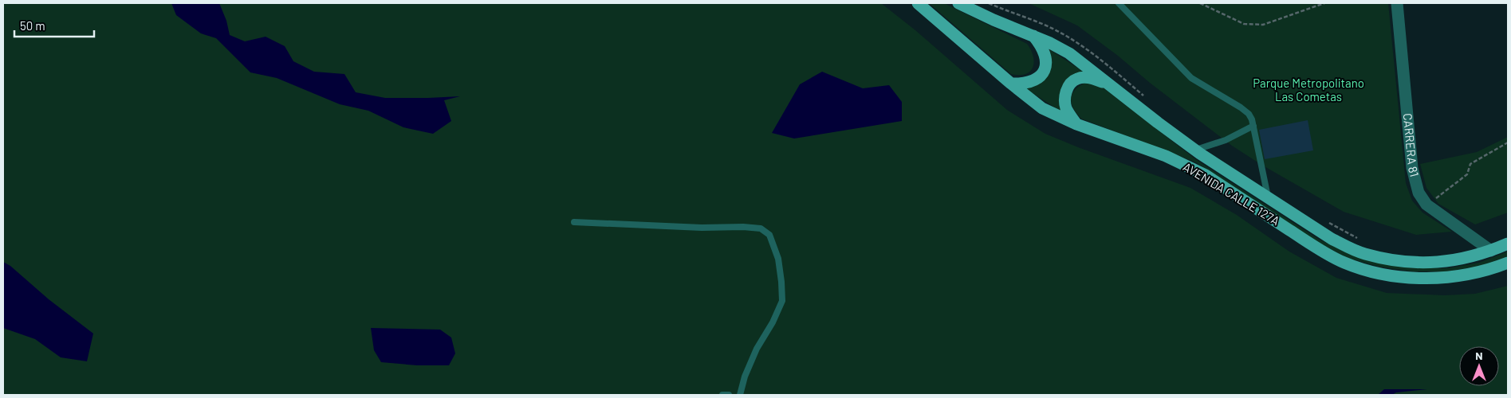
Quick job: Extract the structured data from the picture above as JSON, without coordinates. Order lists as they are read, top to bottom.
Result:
{
  "streets": {
    "main road": ["AVENIDA CALLE 127A"],
    "street": ["CARRERA 81"]
  },
  "crossings": [
    ["CARRERA 81", "AVENIDA CALLE 127A"]
  ],
  "parks": ["Parque Metropolitano Las Cometas"],
  "scale_bar": "50 m",
  "north": "top"
}
